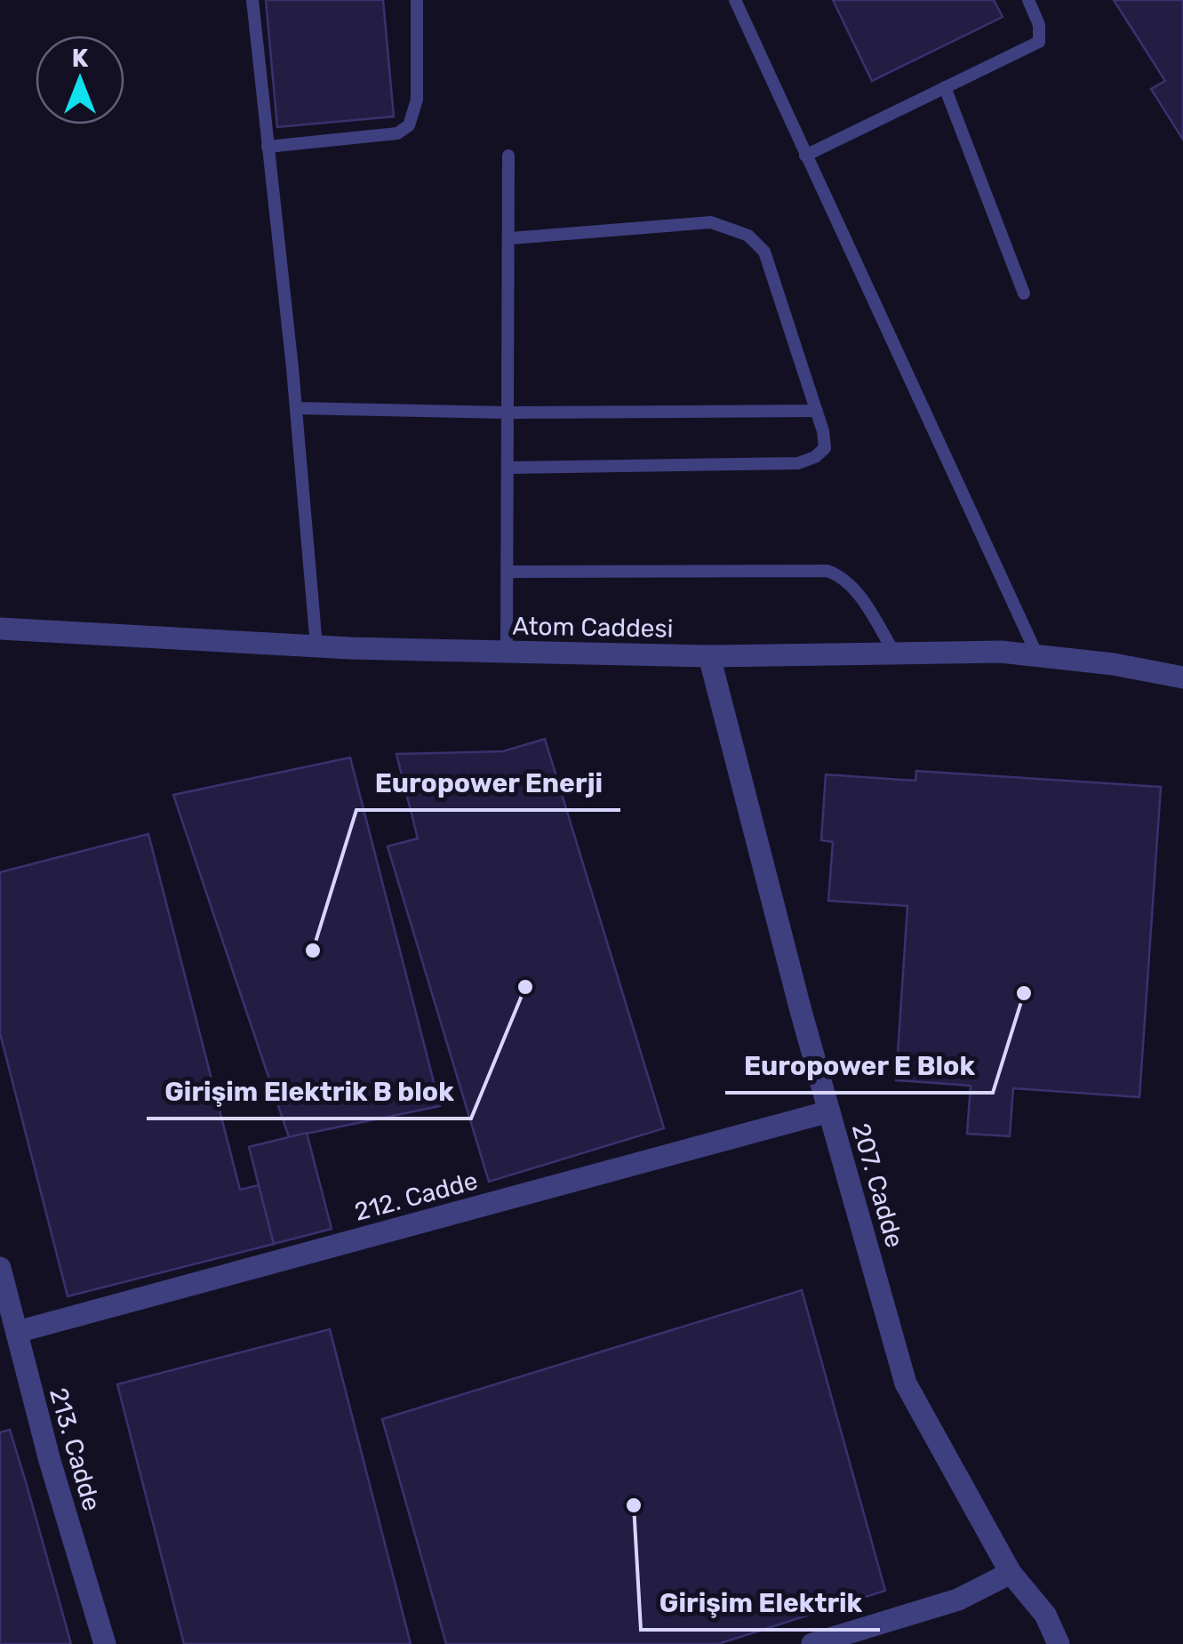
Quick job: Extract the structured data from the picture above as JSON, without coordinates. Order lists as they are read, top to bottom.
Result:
{
  "streets": {
    "street": [
      "Atom Caddesi",
      "207. Cadde",
      "212. Cadde",
      "213. Cadde"
    ]
  },
  "crossings": [
    ["Atom Caddesi", "207. Cadde"],
    ["207. Cadde", "212. Cadde"],
    ["212. Cadde", "213. Cadde"]
  ],
  "places": [
    "Europower Enerji",
    "Girişim Elektrik B blok",
    "Europower E Blok",
    "Girişim Elektrik"
  ],
  "north": "top"
}
